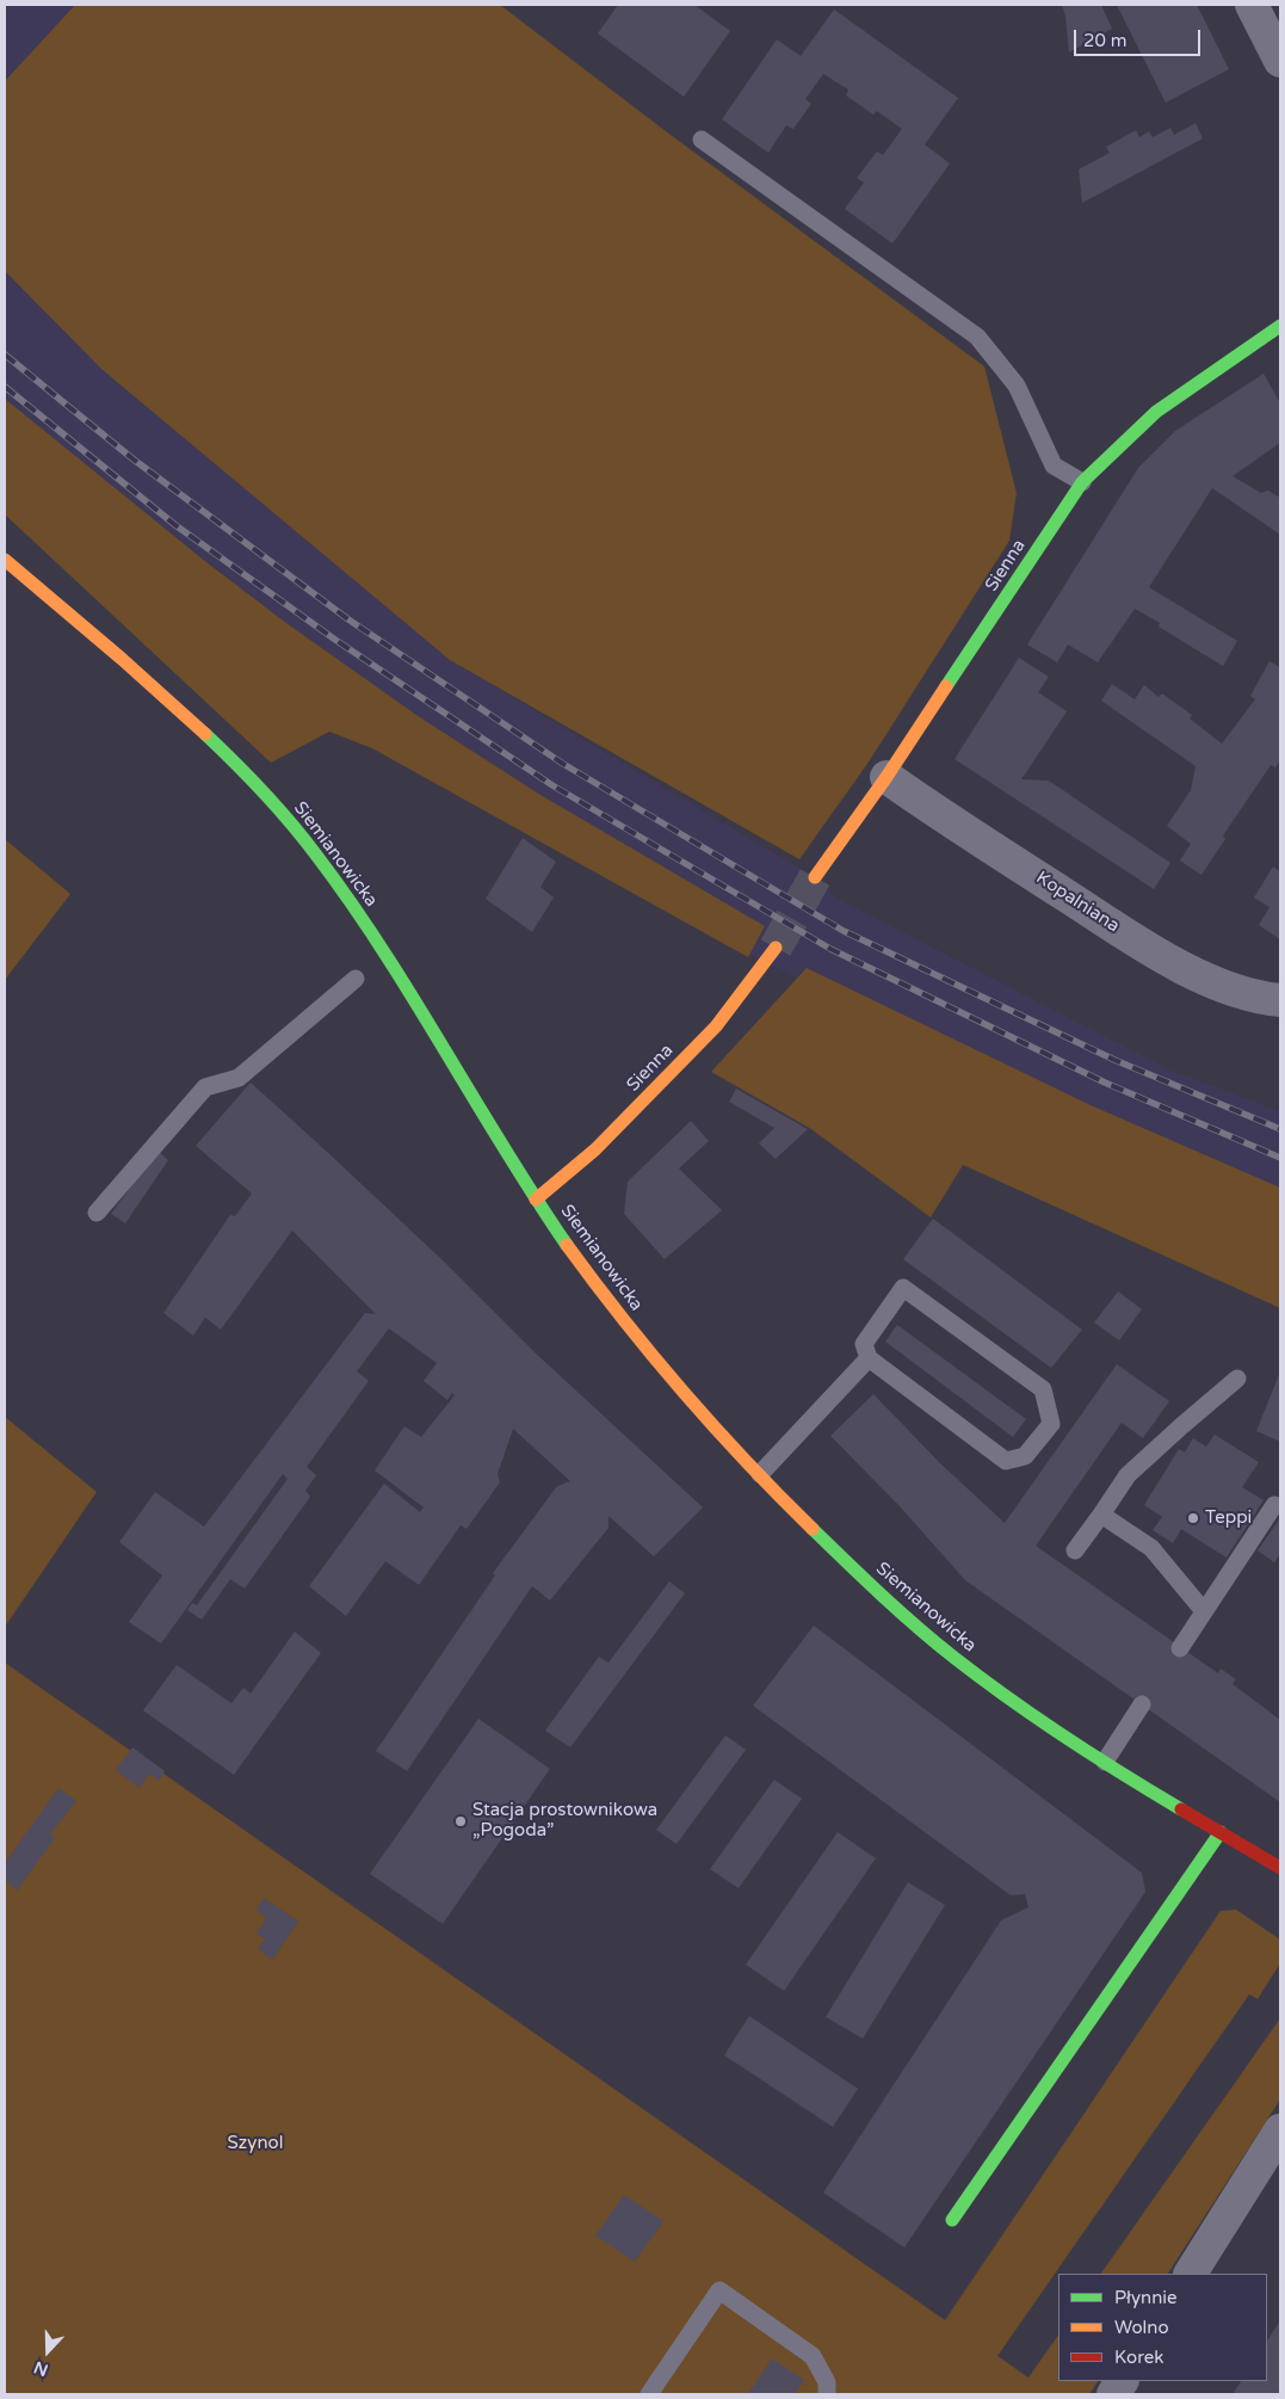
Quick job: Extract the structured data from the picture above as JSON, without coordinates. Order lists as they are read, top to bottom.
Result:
{
  "streets": {
    "main road": ["Sienna", "Siemianowicka"],
    "street": ["Kopalniana"]
  },
  "crossings": [
    ["Sienna", "Siemianowicka"],
    ["Sienna", "Kopalniana"]
  ],
  "parks": ["Szynol"],
  "places": ["Teppi", "Stacja prostownikowa „Pogoda”"],
  "legend": ["Płynnie", "Wolno", "Korek"],
  "scale_bar": "20 m",
  "north": "bottom"
}
